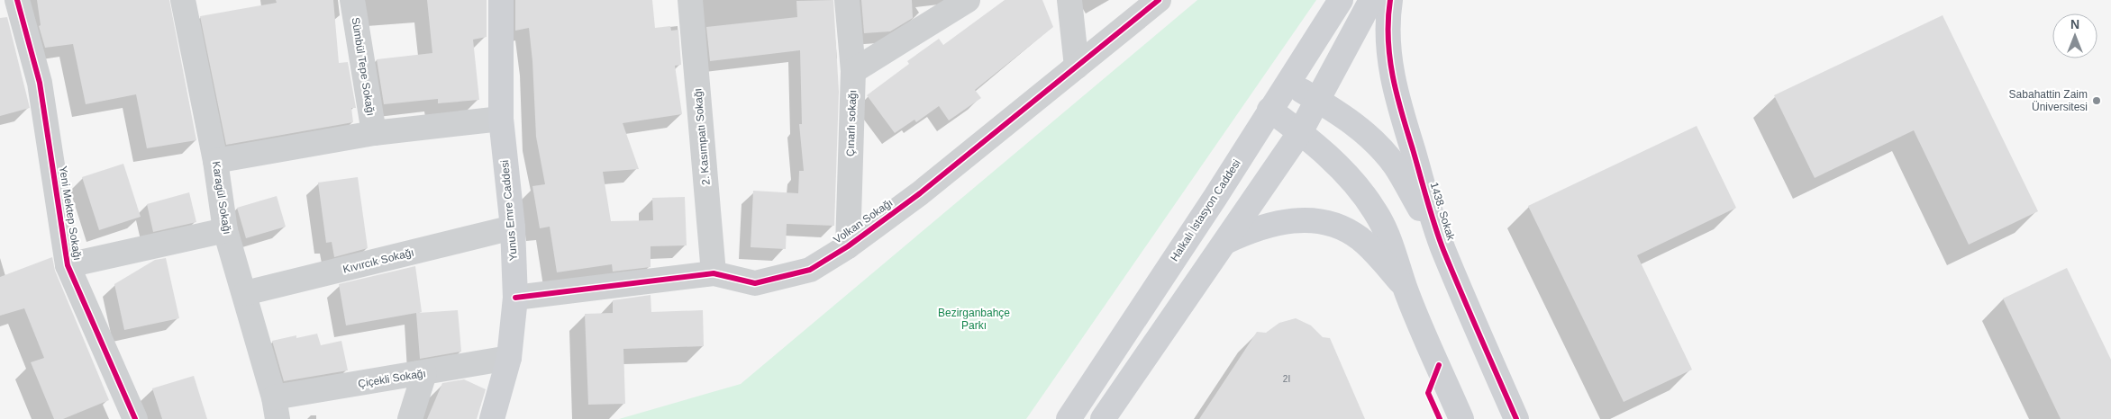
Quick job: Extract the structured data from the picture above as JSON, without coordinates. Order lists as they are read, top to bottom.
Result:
{
  "streets": {
    "street": [
      "Sümbül Tepe Sokağı",
      "Çınarlı sokağı",
      "2. Kasımpatı Sokağı",
      "Karagül Sokağı",
      "Yunus Emre Caddesi",
      "Halkalı İstasyon Caddesi",
      "1438. Sokak",
      "Yeni Mektep Sokağı",
      "Volkan Sokağı",
      "Kıvırcık Sokağı",
      "Çiçekli Sokağı"
    ]
  },
  "crossings": [
    ["Çınarlı sokağı", "Volkan Sokağı"],
    ["2. Kasımpatı Sokağı", "Volkan Sokağı"],
    ["Karagül Sokağı", "Kıvırcık Sokağı"],
    ["Karagül Sokağı", "Çiçekli Sokağı"],
    ["Yunus Emre Caddesi", "Volkan Sokağı"],
    ["Yunus Emre Caddesi", "Kıvırcık Sokağı"],
    ["Yunus Emre Caddesi", "Çiçekli Sokağı"],
    ["Halkalı İstasyon Caddesi", "1438. Sokak"]
  ],
  "parks": ["Bezirganbahçe Parkı"],
  "places": ["Sabahattin Zaim Üniversitesi"],
  "house_numbers": ["2I"],
  "north": "top"
}
